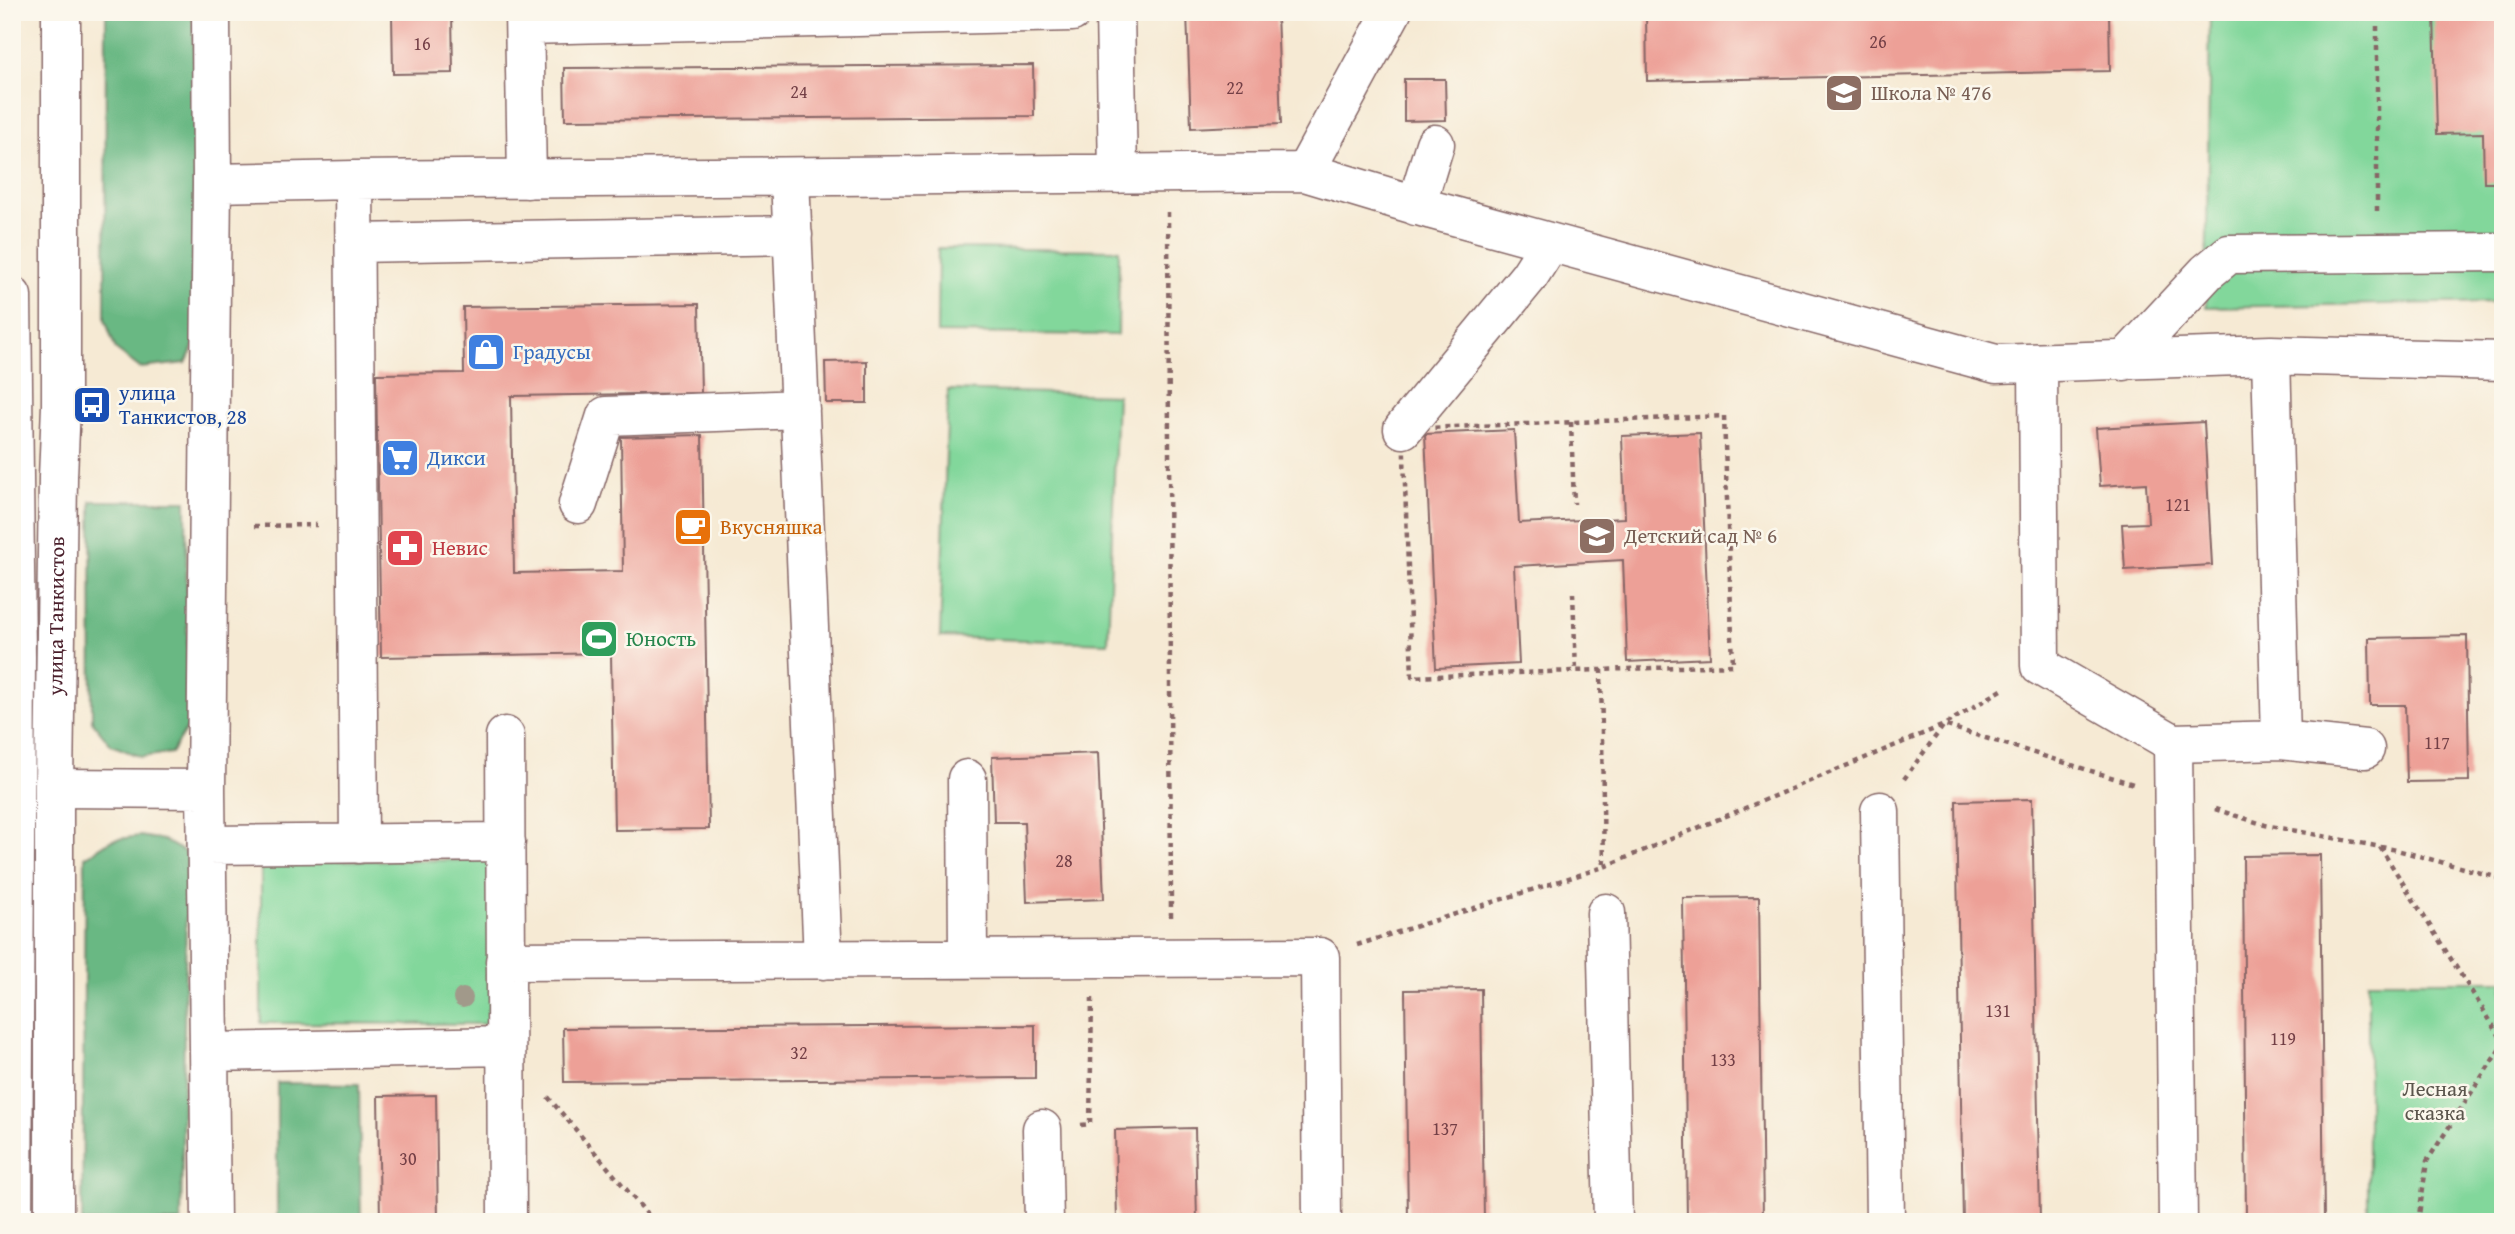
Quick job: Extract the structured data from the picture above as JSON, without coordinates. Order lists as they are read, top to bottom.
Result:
{
  "streets": {
    "main road": ["улица Танкистов"]
  },
  "parks": ["Лесная сказка"],
  "places": {
    "school or university": ["Школа № 476", "Детский сад № 6"],
    "shop": ["Градусы"],
    "bus stop": ["улица Танкистов, 28"],
    "supermarket": ["Дикси"],
    "cafe": ["Вкусняшка"],
    "pharmacy": ["Невис"],
    "sports": ["Юность"]
  },
  "house_numbers": [
    "26",
    "16",
    "22",
    "24",
    "121",
    "117",
    "28",
    "131",
    "119",
    "32",
    "133",
    "137",
    "30"
  ]
}
